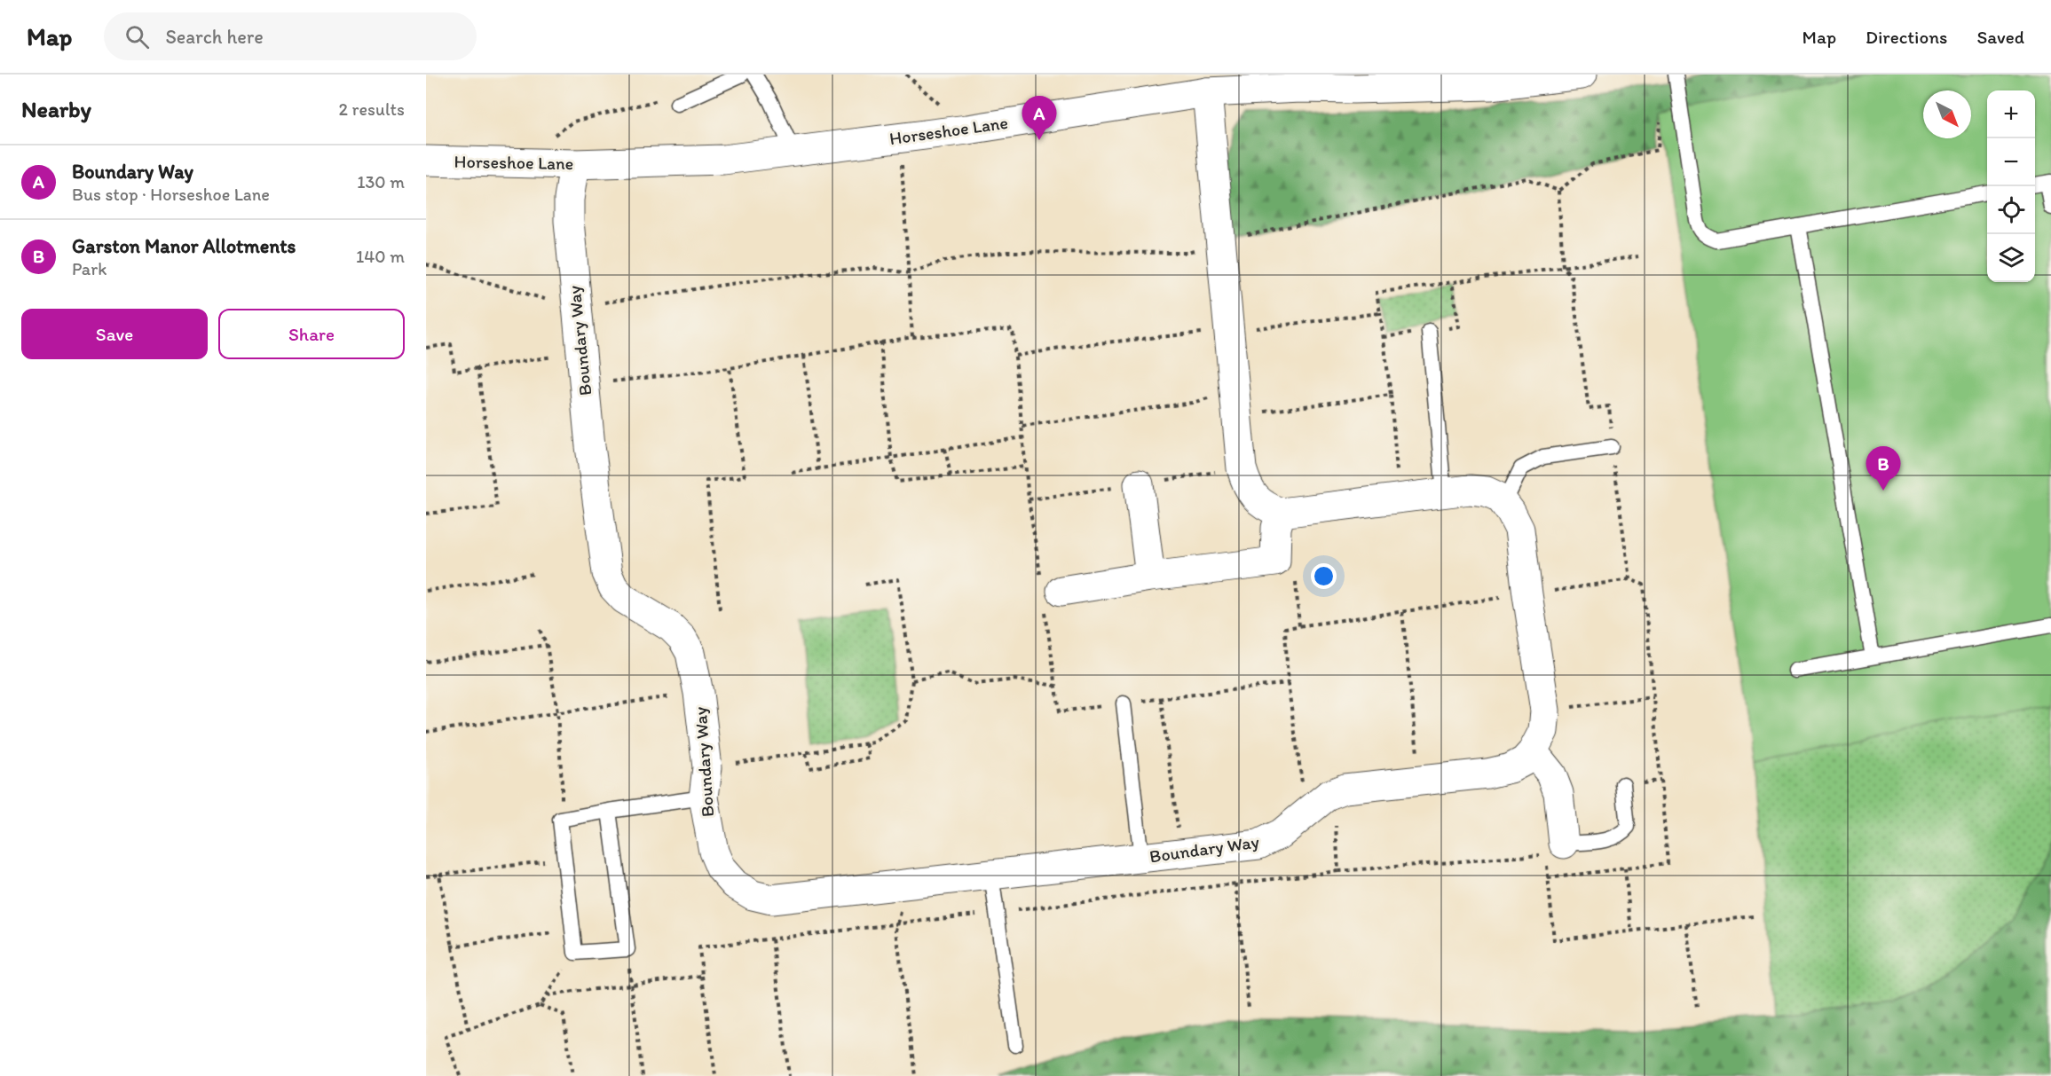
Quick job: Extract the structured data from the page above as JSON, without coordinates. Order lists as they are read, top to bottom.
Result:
{
  "streets": {
    "street": ["Horseshoe Lane", "Boundary Way"]
  },
  "crossings": [
    ["Horseshoe Lane", "Boundary Way"]
  ],
  "north": "bottom right",
  "page": {
    "header": "Map",
    "search": "Search here",
    "nav": ["Map", "Directions", "Saved"],
    "heading": ["Nearby", "2 results"],
    "map_buttons": ["+", "−"],
    "pins": ["A", "B"],
    "list": [
      {
        "mark": "A",
        "name": "Boundary Way",
        "note": "Bus stop · Horseshoe Lane",
        "value": "130 m"
      },
      {
        "mark": "B",
        "name": "Garston Manor Allotments",
        "note": "Park",
        "value": "140 m"
      }
    ],
    "buttons": ["Save", "Share"]
  }
}
